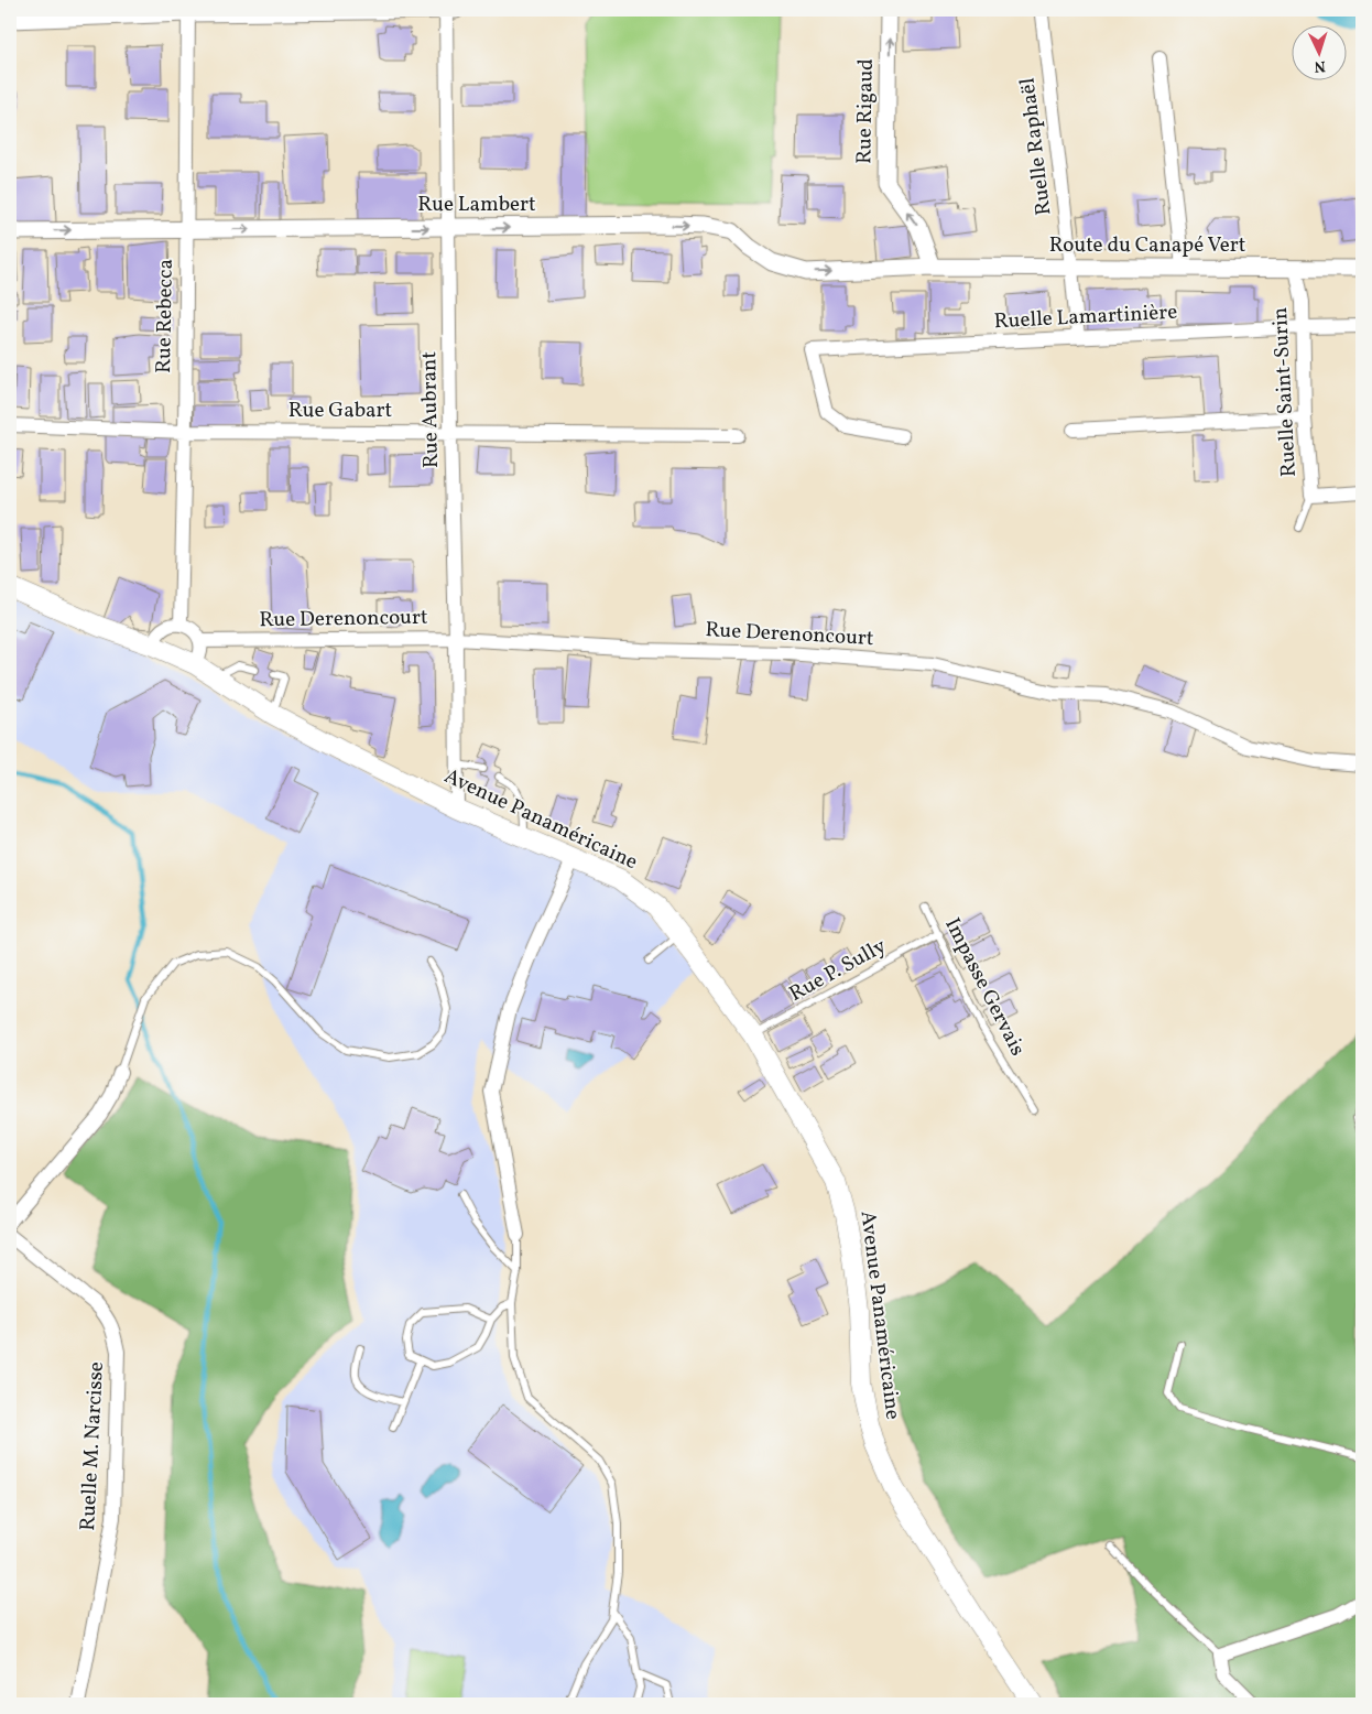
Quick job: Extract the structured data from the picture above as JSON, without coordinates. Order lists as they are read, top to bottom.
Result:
{
  "streets": {
    "main road": ["Avenue Panaméricaine"],
    "street": [
      "Rue Rigaud",
      "Ruelle Raphaël",
      "Rue Lambert",
      "Route du Canapé Vert",
      "Rue Rebecca",
      "Ruelle Lamartinière",
      "Ruelle Saint-Surin",
      "Rue Aubrant",
      "Rue Gabart",
      "Rue Derenoncourt",
      "Ruelle M. Narcisse"
    ],
    "lane": ["Rue P. Sully", "Impasse Gervais"]
  },
  "crossings": [
    ["Rue Rigaud", "Rue Lambert"],
    ["Rue Rigaud", "Route du Canapé Vert"],
    ["Ruelle Raphaël", "Route du Canapé Vert"],
    ["Ruelle Raphaël", "Ruelle Lamartinière"],
    ["Rue Lambert", "Route du Canapé Vert"],
    ["Rue Lambert", "Rue Rebecca"],
    ["Rue Lambert", "Rue Aubrant"],
    ["Route du Canapé Vert", "Ruelle Saint-Surin"],
    ["Rue Rebecca", "Rue Gabart"],
    ["Ruelle Lamartinière", "Ruelle Saint-Surin"],
    ["Rue Aubrant", "Rue Gabart"],
    ["Rue Aubrant", "Rue Derenoncourt"],
    ["Rue Aubrant", "Avenue Panaméricaine"],
    ["Avenue Panaméricaine", "Rue P. Sully"],
    ["Rue P. Sully", "Impasse Gervais"]
  ],
  "one_way": ["Rue Rigaud", "Rue Lambert"],
  "north": "bottom"
}
